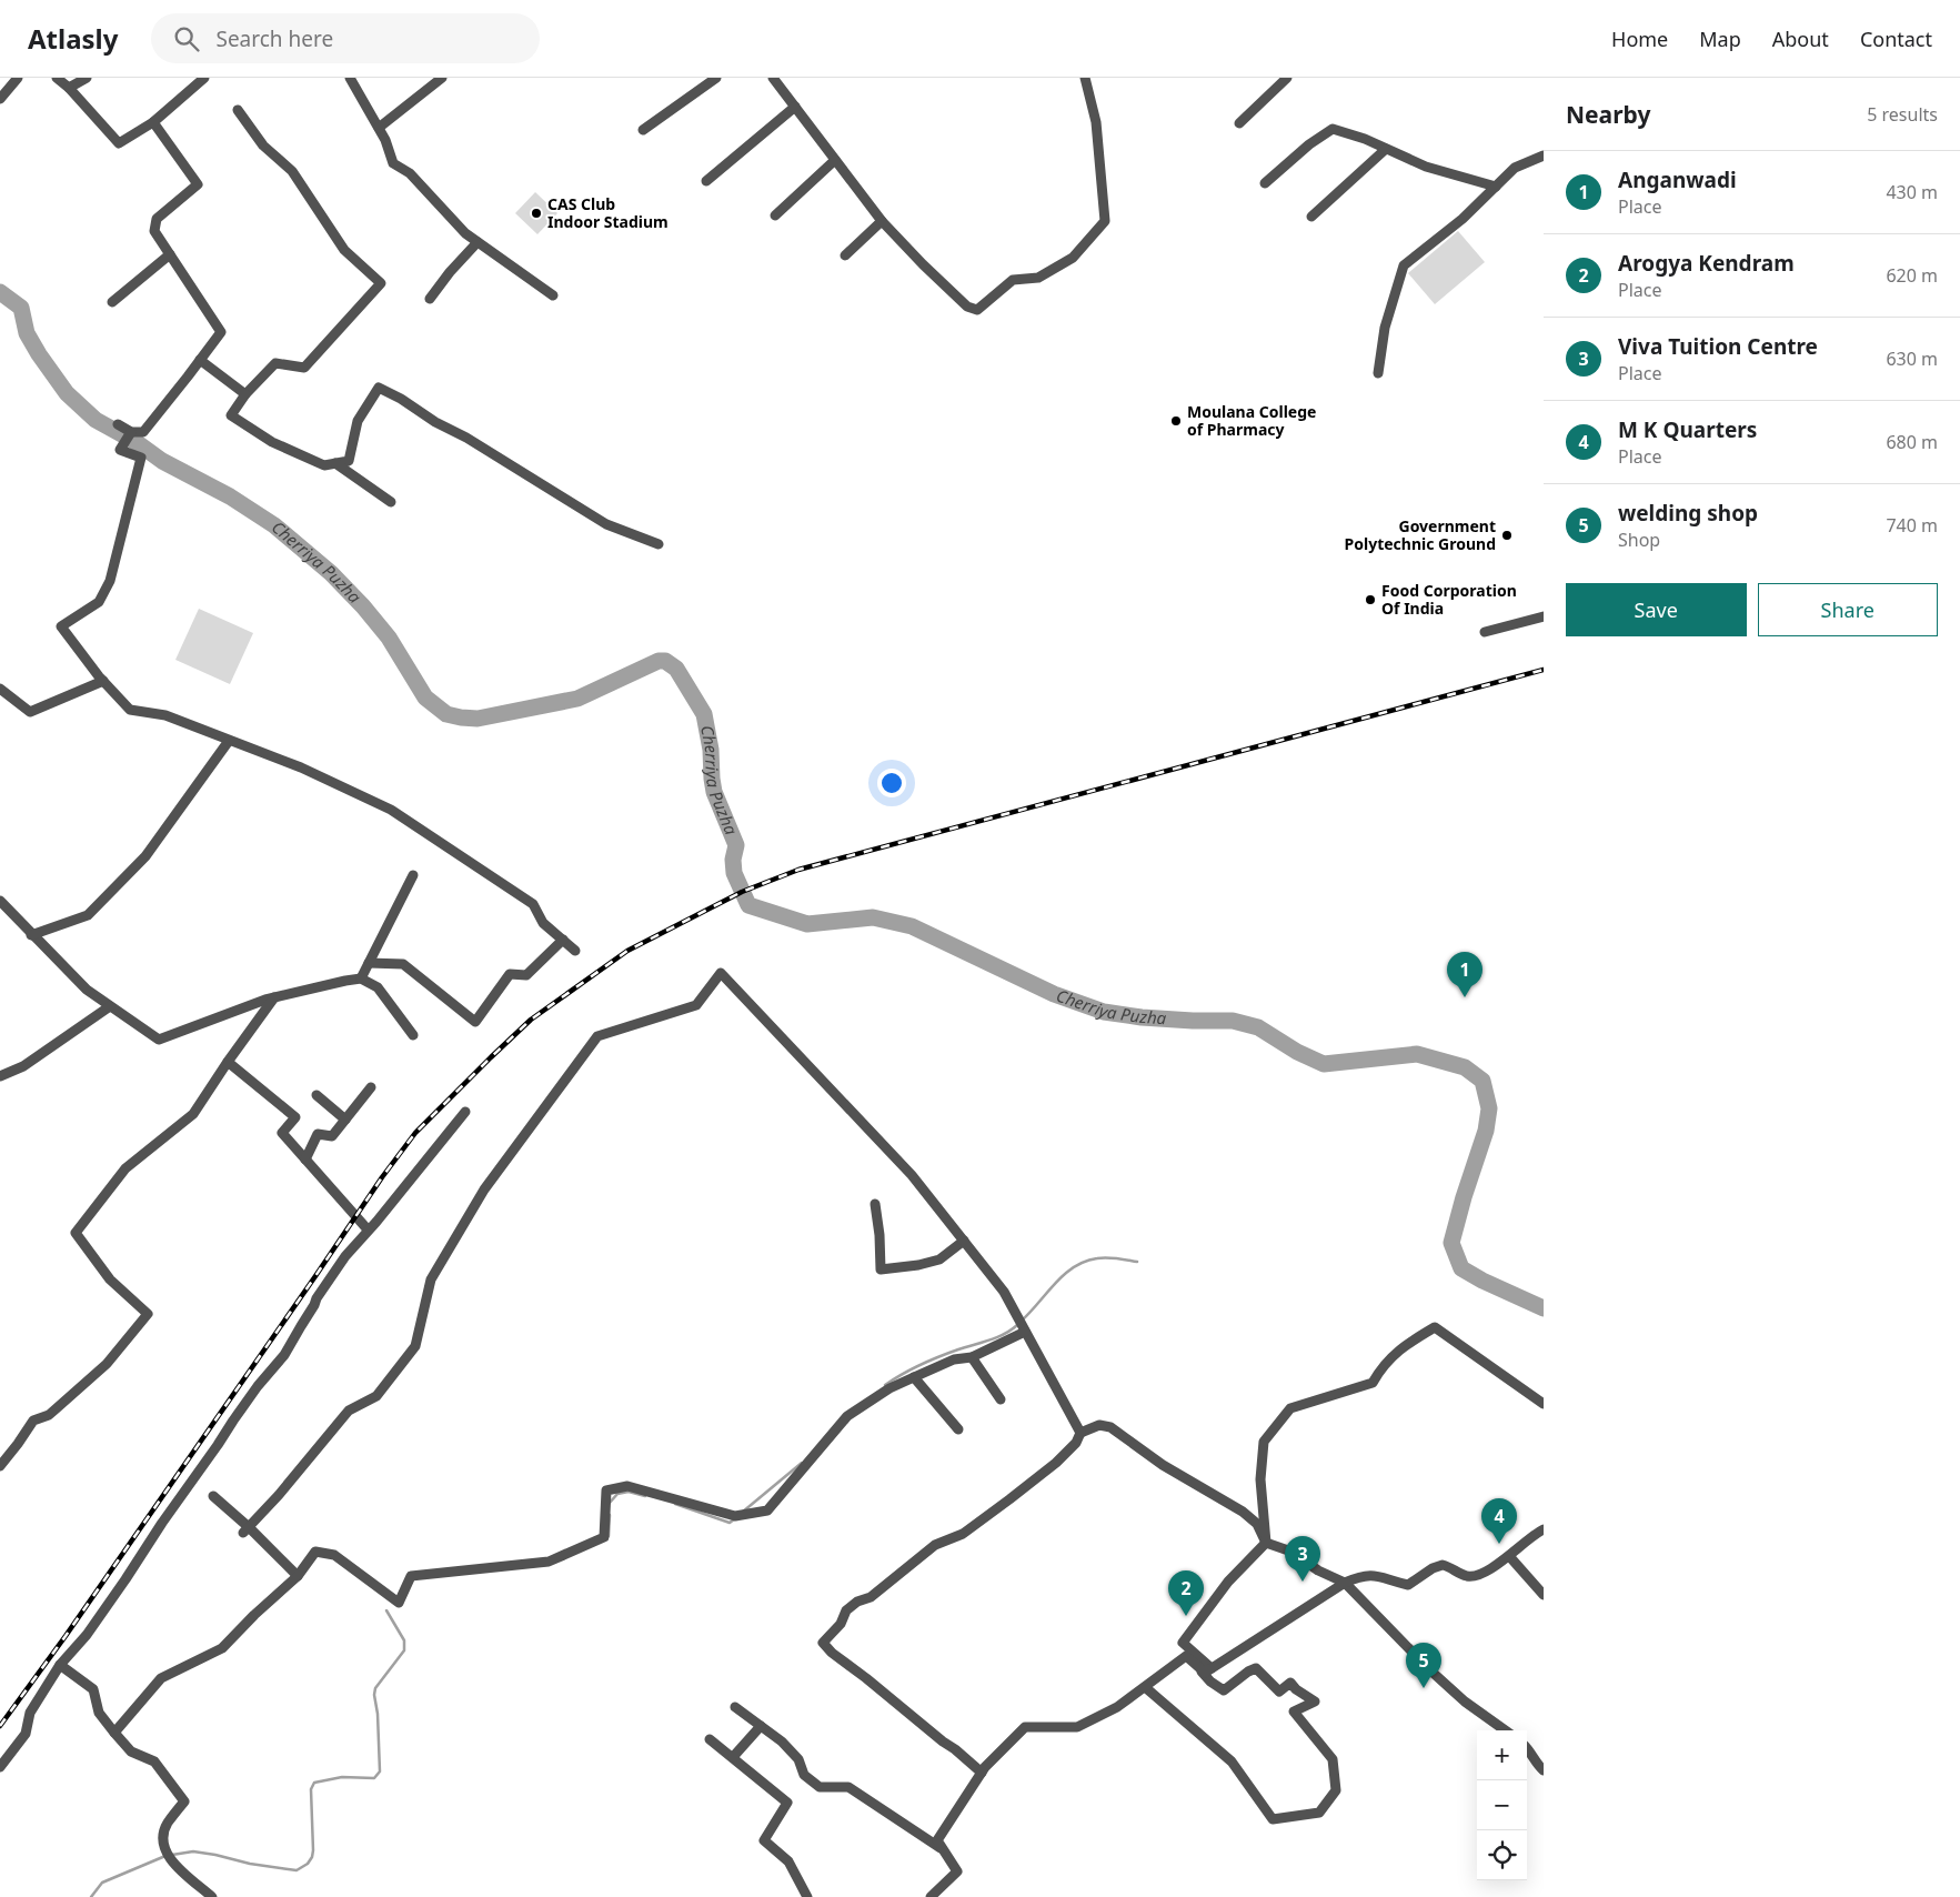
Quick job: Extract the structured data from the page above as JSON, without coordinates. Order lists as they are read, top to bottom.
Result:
{
  "water": ["Cherriya Puzha"],
  "places": [
    "CAS Club Indoor Stadium",
    "Moulana College of Pharmacy",
    "Government Polytechnic Ground",
    "Food Corporation Of India"
  ],
  "page": {
    "header": "Atlasly",
    "search": "Search here",
    "nav": [
      "Home",
      "Map",
      "About",
      "Contact"
    ],
    "heading": ["Nearby", "5 results"],
    "list": [
      {
        "mark": "1",
        "name": "Anganwadi",
        "note": "Place",
        "value": "430 m"
      },
      {
        "mark": "2",
        "name": "Arogya Kendram",
        "note": "Place",
        "value": "620 m"
      },
      {
        "mark": "3",
        "name": "Viva Tuition Centre",
        "note": "Place",
        "value": "630 m"
      },
      {
        "mark": "4",
        "name": "M K Quarters",
        "note": "Place",
        "value": "680 m"
      },
      {
        "mark": "5",
        "name": "welding shop",
        "note": "Shop",
        "value": "740 m"
      }
    ],
    "buttons": ["Save", "Share"],
    "pins": [
      "1",
      "4",
      "3",
      "2",
      "5"
    ],
    "map_buttons": ["+", "−"]
  }
}
